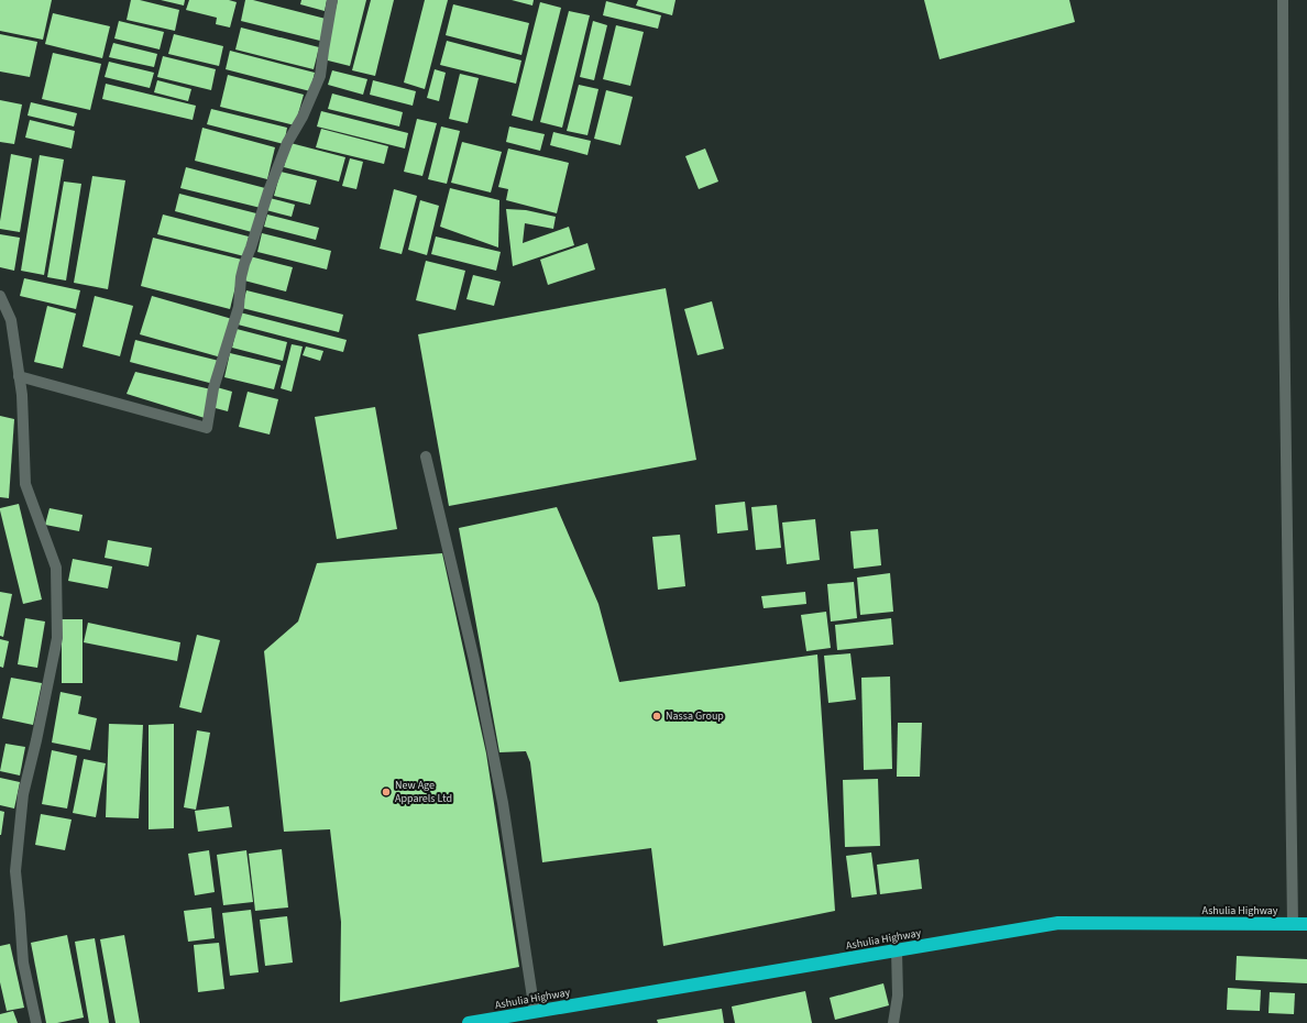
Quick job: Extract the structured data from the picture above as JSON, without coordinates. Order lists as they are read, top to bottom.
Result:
{
  "streets": {
    "highway": ["Ashulia Highway"]
  },
  "places": ["Nassa Group", "New Age Apparels Ltd"]
}
